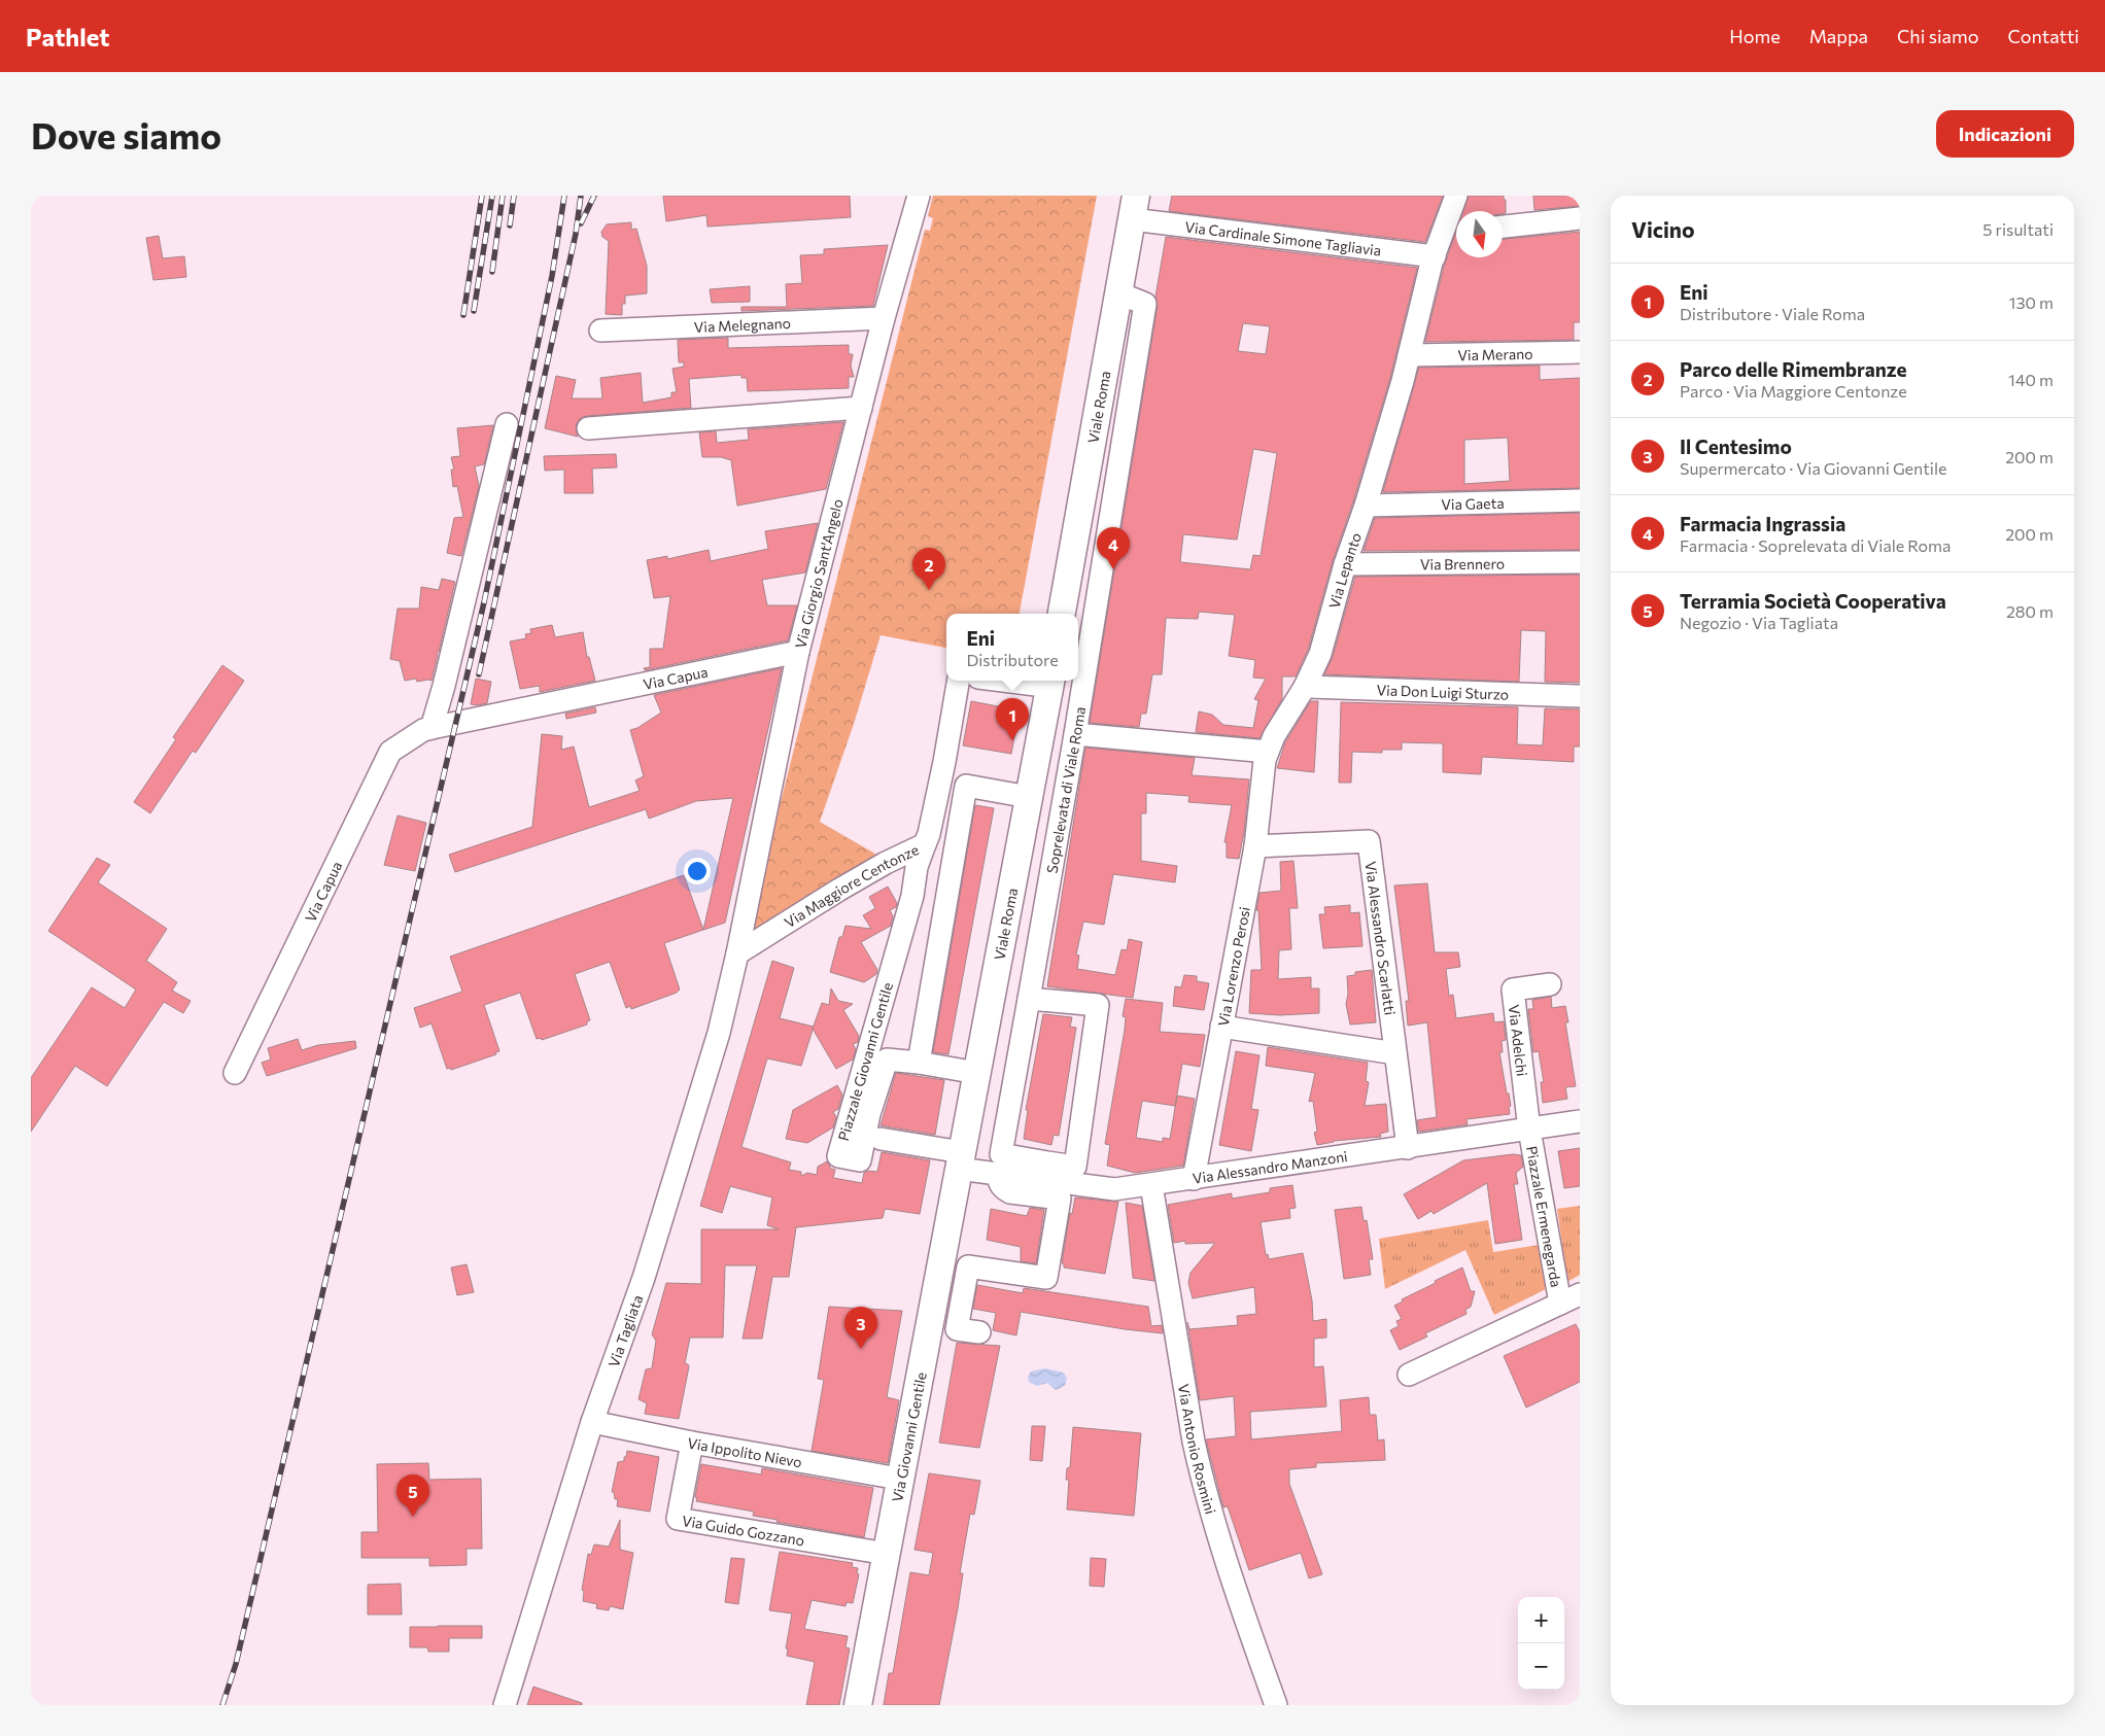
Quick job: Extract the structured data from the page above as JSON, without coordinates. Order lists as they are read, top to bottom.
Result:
{
  "streets": {
    "main road": ["Viale Roma", "Via Giovanni Gentile"],
    "street": [
      "Via Cardinale Simone Tagliavia",
      "Via Melegnano",
      "Via Merano",
      "Via Gaeta",
      "Via Brennero",
      "Via Lepanto",
      "Via Giorgio Sant'Angelo",
      "Via Capua",
      "Via Don Luigi Sturzo",
      "Soprelevata di Viale Roma",
      "Via Maggiore Centonze",
      "Via Alessandro Scarlatti",
      "Via Lorenzo Perosi",
      "Via Adelchi",
      "Piazzale Giovanni Gentile",
      "Via Alessandro Manzoni",
      "Piazzale Ermenegarda",
      "Via Tagliata",
      "Via Antonio Rosmini",
      "Via Ippolito Nievo",
      "Via Guido Gozzano"
    ]
  },
  "crossings": [
    ["Via Cardinale Simone Tagliavia", "Viale Roma"],
    ["Via Cardinale Simone Tagliavia", "Via Lepanto"],
    ["Via Melegnano", "Via Giorgio Sant'Angelo"],
    ["Via Merano", "Via Lepanto"],
    ["Viale Roma", "Soprelevata di Viale Roma"],
    ["Viale Roma", "Piazzale Giovanni Gentile"],
    ["Viale Roma", "Via Alessandro Manzoni"],
    ["Viale Roma", "Via Giovanni Gentile"],
    ["Via Gaeta", "Via Lepanto"],
    ["Via Brennero", "Via Lepanto"],
    ["Via Lepanto", "Via Don Luigi Sturzo"],
    ["Via Lepanto", "Via Lorenzo Perosi"],
    ["Via Giorgio Sant'Angelo", "Via Capua"],
    ["Via Giorgio Sant'Angelo", "Via Maggiore Centonze"],
    ["Via Giorgio Sant'Angelo", "Via Tagliata"],
    ["Soprelevata di Viale Roma", "Via Alessandro Manzoni"],
    ["Via Maggiore Centonze", "Piazzale Giovanni Gentile"],
    ["Via Maggiore Centonze", "Via Tagliata"],
    ["Via Alessandro Scarlatti", "Via Lorenzo Perosi"],
    ["Via Alessandro Scarlatti", "Via Alessandro Manzoni"],
    ["Via Lorenzo Perosi", "Via Alessandro Manzoni"],
    ["Via Adelchi", "Via Alessandro Manzoni"],
    ["Via Adelchi", "Piazzale Ermenegarda"],
    ["Via Alessandro Manzoni", "Piazzale Ermenegarda"],
    ["Via Alessandro Manzoni", "Via Giovanni Gentile"],
    ["Via Alessandro Manzoni", "Via Antonio Rosmini"],
    ["Via Tagliata", "Via Ippolito Nievo"],
    ["Via Giovanni Gentile", "Via Ippolito Nievo"],
    ["Via Giovanni Gentile", "Via Guido Gozzano"],
    ["Via Ippolito Nievo", "Via Guido Gozzano"]
  ],
  "north": "bottom",
  "page": {
    "header": "Pathlet",
    "nav": [
      "Home",
      "Mappa",
      "Chi siamo",
      "Contatti"
    ],
    "buttons": "Indicazioni",
    "title": "Dove siamo",
    "heading": ["Vicino", "5 risultati"],
    "list": [
      {
        "mark": "1",
        "name": "Eni",
        "note": "Distributore · Viale Roma",
        "value": "130 m"
      },
      {
        "mark": "2",
        "name": "Parco delle Rimembranze",
        "note": "Parco · Via Maggiore Centonze",
        "value": "140 m"
      },
      {
        "mark": "3",
        "name": "Il Centesimo",
        "note": "Supermercato · Via Giovanni Gentile",
        "value": "200 m"
      },
      {
        "mark": "4",
        "name": "Farmacia Ingrassia",
        "note": "Farmacia · Soprelevata di Viale Roma",
        "value": "200 m"
      },
      {
        "mark": "5",
        "name": "Terramia Società Cooperativa",
        "note": "Negozio · Via Tagliata",
        "value": "280 m"
      }
    ],
    "pins": [
      "4",
      "2",
      "1",
      "3",
      "5"
    ],
    "popup": ["Eni", "Distributore"],
    "map_buttons": ["+", "−"]
  }
}
